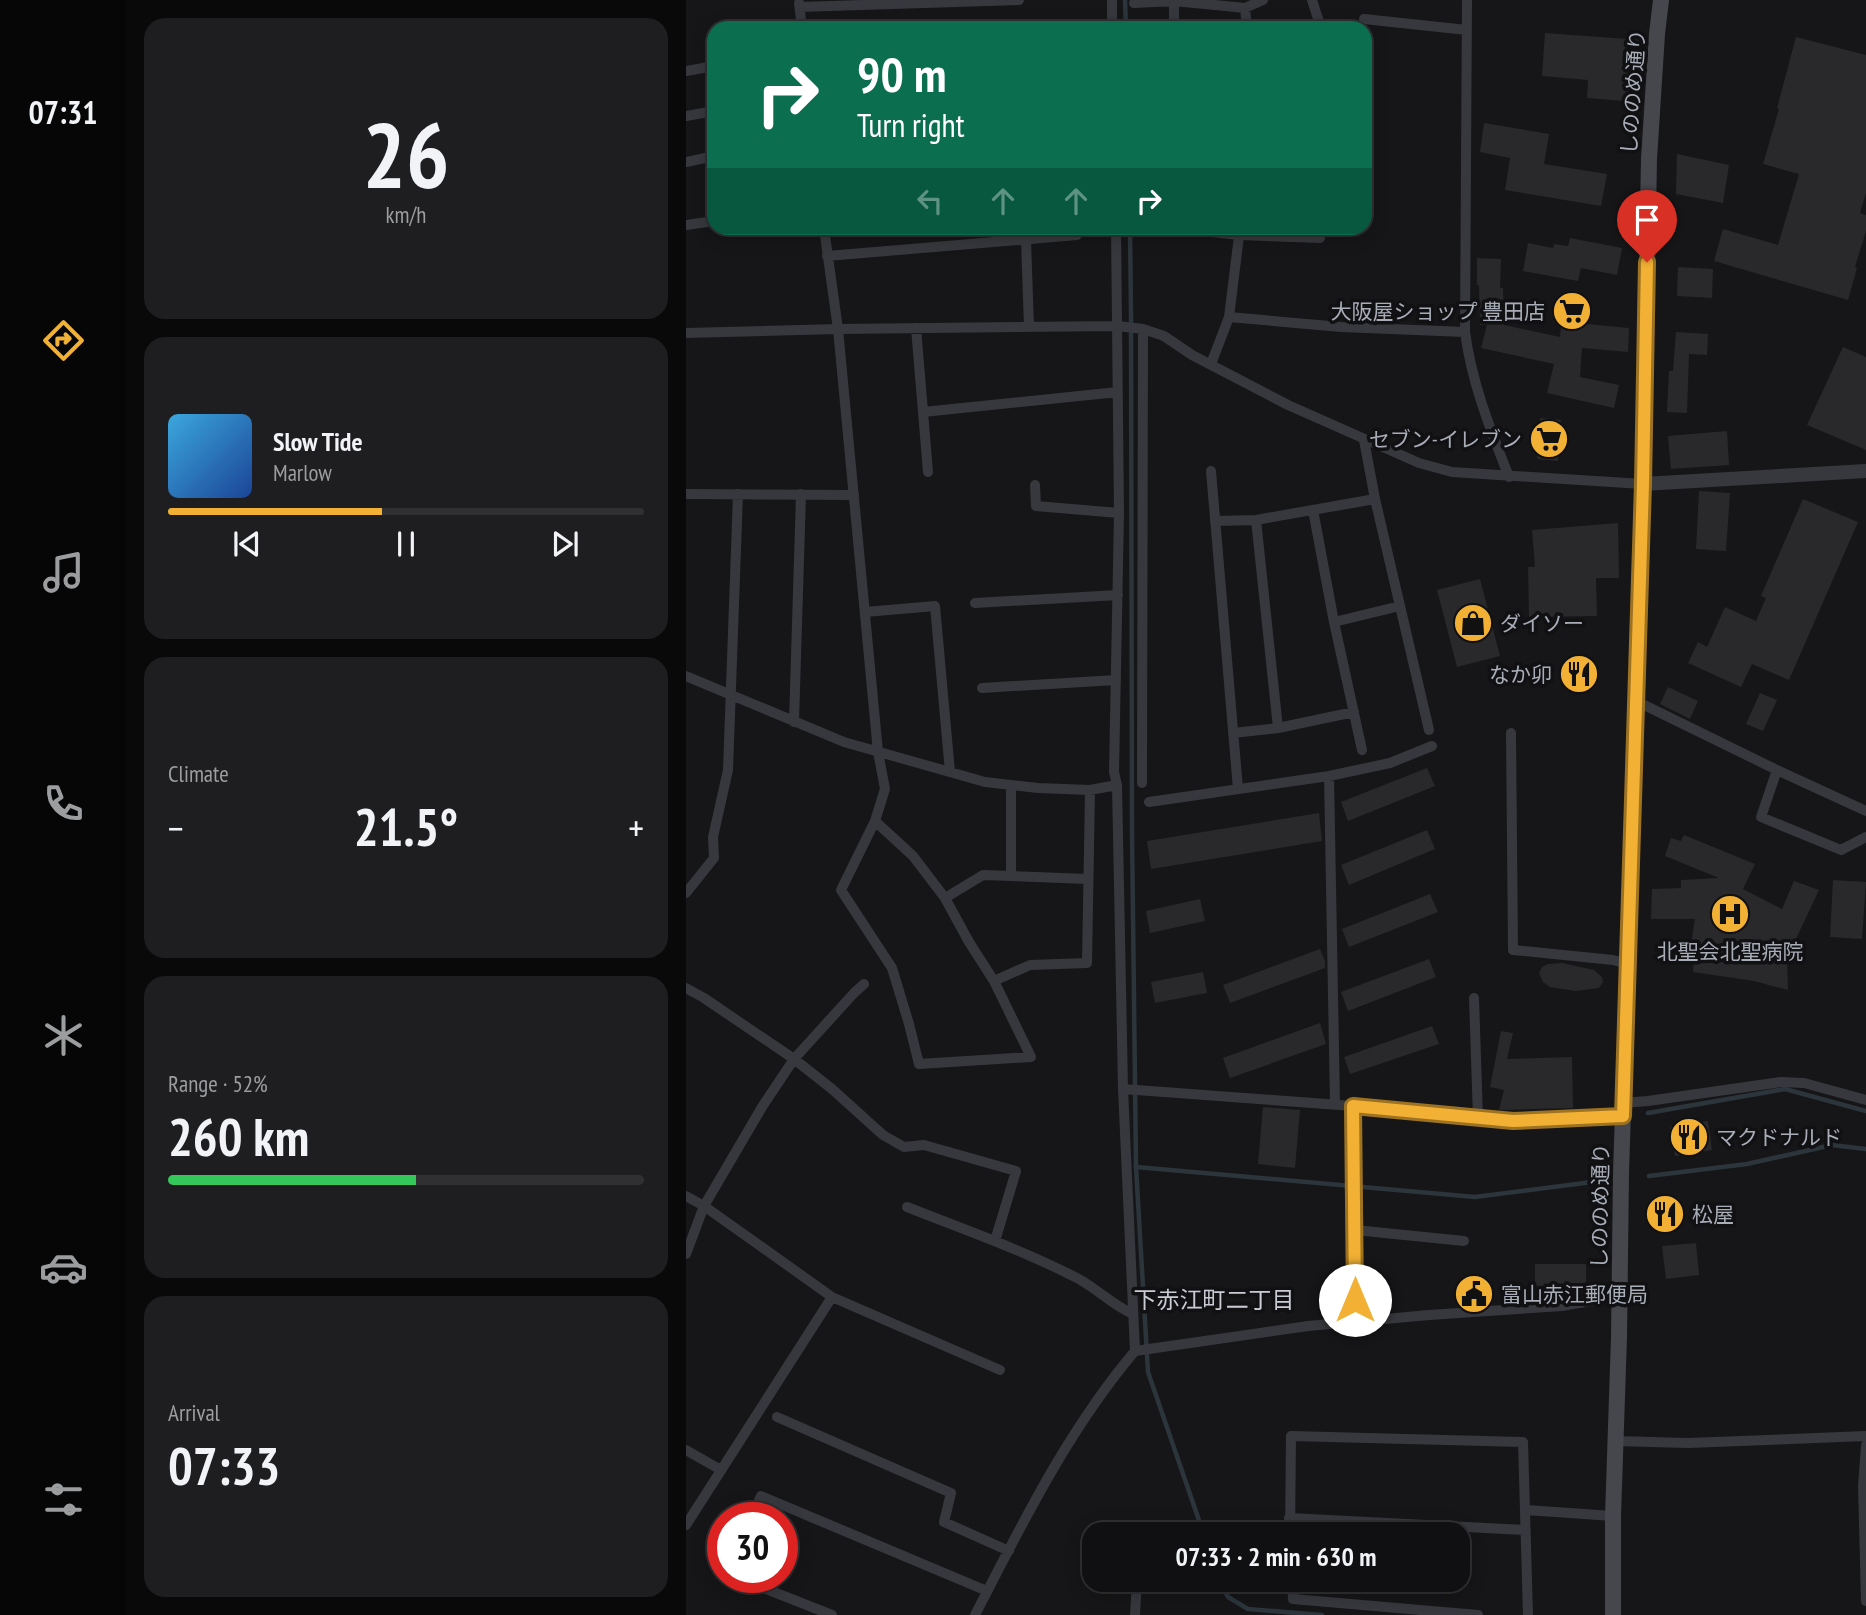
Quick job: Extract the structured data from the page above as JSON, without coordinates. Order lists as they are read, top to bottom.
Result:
{
  "streets": {
    "main road": ["しののめ通り"]
  },
  "districts": ["下赤江町二丁目"],
  "places": {
    "supermarket": ["大阪屋ショップ 豊田店", "セブン-イレブン"],
    "shop": ["ダイソー"],
    "restaurant": ["なか卯", "マクドナルド", "松屋"],
    "hospital": ["北聖会北聖病院"],
    "public building": ["富山赤江郵便局"]
  },
  "page": {
    "tabs": "07:31",
    "tile": [
      ["26", "km/h"],
      "Climate",
      ["Range · 52%", "260 km"],
      ["Arrival", "07:33"]
    ],
    "turn": ["90 m", "Turn right"],
    "song": ["Slow Tide", "Marlow"],
    "heat": ["−", "21.5°", "+"],
    "limit": "30",
    "trip": "07:33 · 2 min · 630 m"
  }
}
